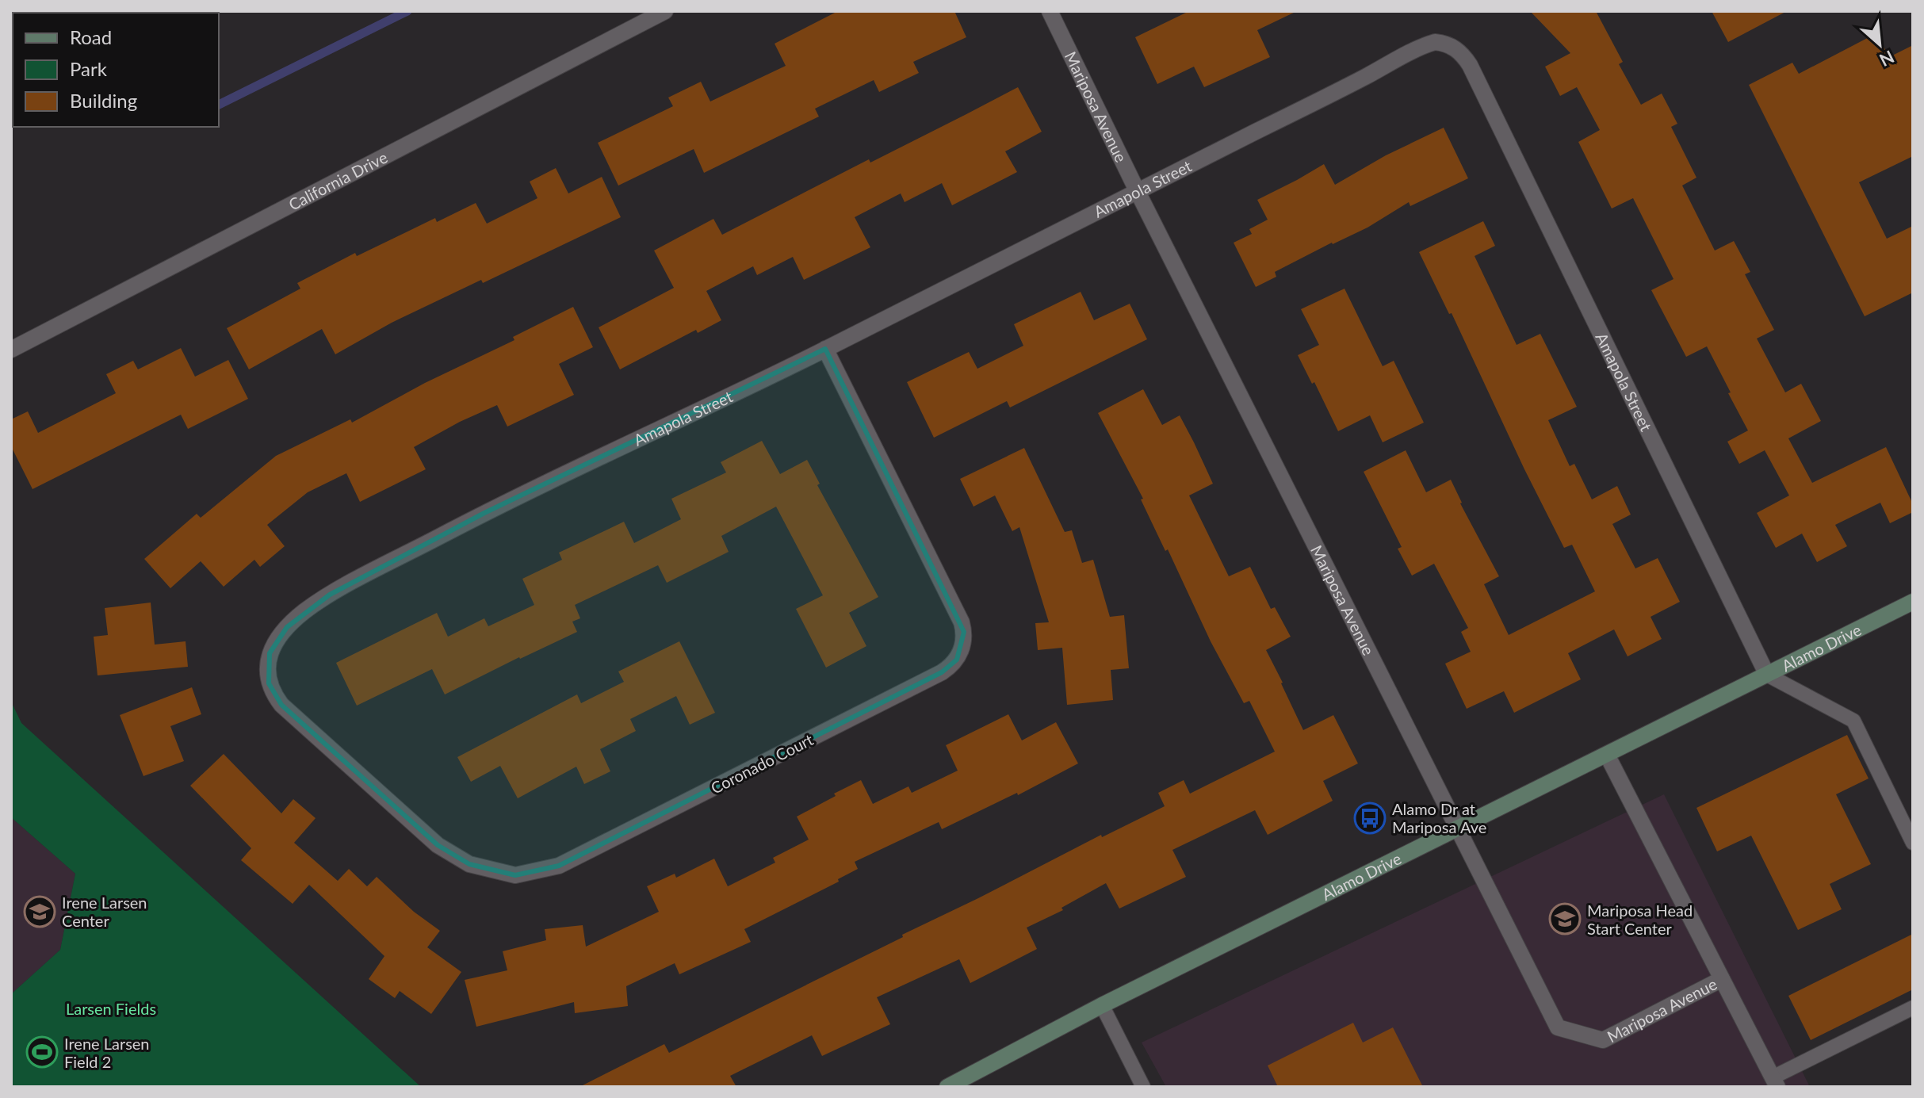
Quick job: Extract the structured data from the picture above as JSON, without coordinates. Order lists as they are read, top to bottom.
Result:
{
  "streets": {
    "main road": ["Alamo Drive"],
    "street": [
      "Mariposa Avenue",
      "California Drive",
      "Amapola Street",
      "Coronado Court"
    ]
  },
  "crossings": [
    ["Mariposa Avenue", "Amapola Street"],
    ["Mariposa Avenue", "Alamo Drive"],
    ["Amapola Street", "Alamo Drive"],
    ["Amapola Street", "Coronado Court"]
  ],
  "parks": ["Larsen Fields"],
  "places": {
    "bus stop": ["Alamo Dr at Mariposa Ave"],
    "school or university": ["Irene Larsen Center", "Mariposa Head Start Center"],
    "sports": ["Irene Larsen Field 2"]
  },
  "legend": ["Road", "Park", "Building"],
  "north": "bottom right"
}
